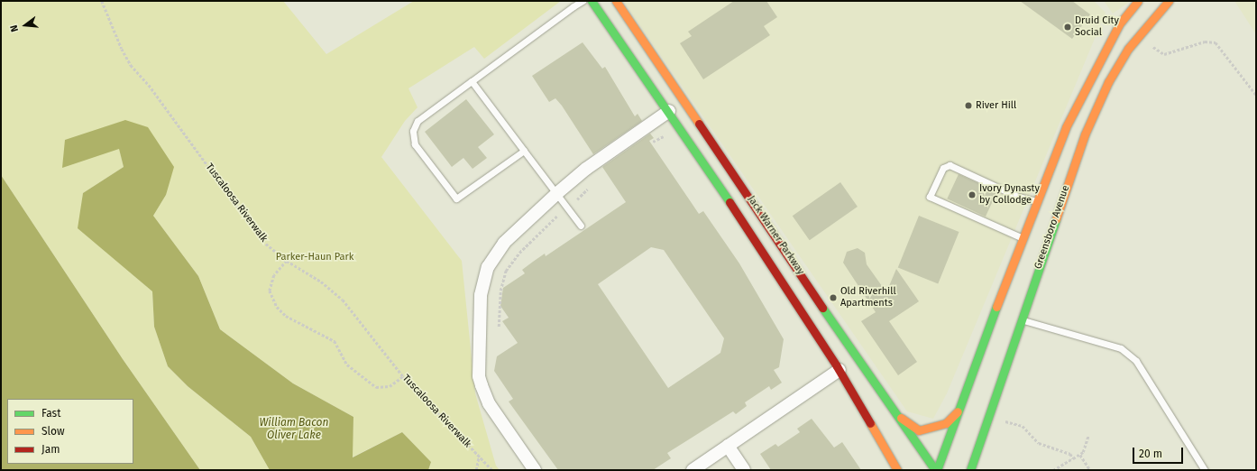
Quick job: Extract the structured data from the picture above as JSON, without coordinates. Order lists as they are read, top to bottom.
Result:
{
  "streets": {
    "main road": ["Greensboro Avenue", "Jack Warner Parkway"],
    "path": ["Tuscaloosa Riverwalk"]
  },
  "water": ["William Bacon Oliver Lake"],
  "parks": ["Parker-Haun Park"],
  "places": [
    "Druid City Social",
    "River Hill",
    "Ivory Dynasty by Collodge",
    "Old Riverhill Apartments"
  ],
  "legend": ["Fast", "Slow", "Jam"],
  "scale_bar": "20 m",
  "north": "left"
}
